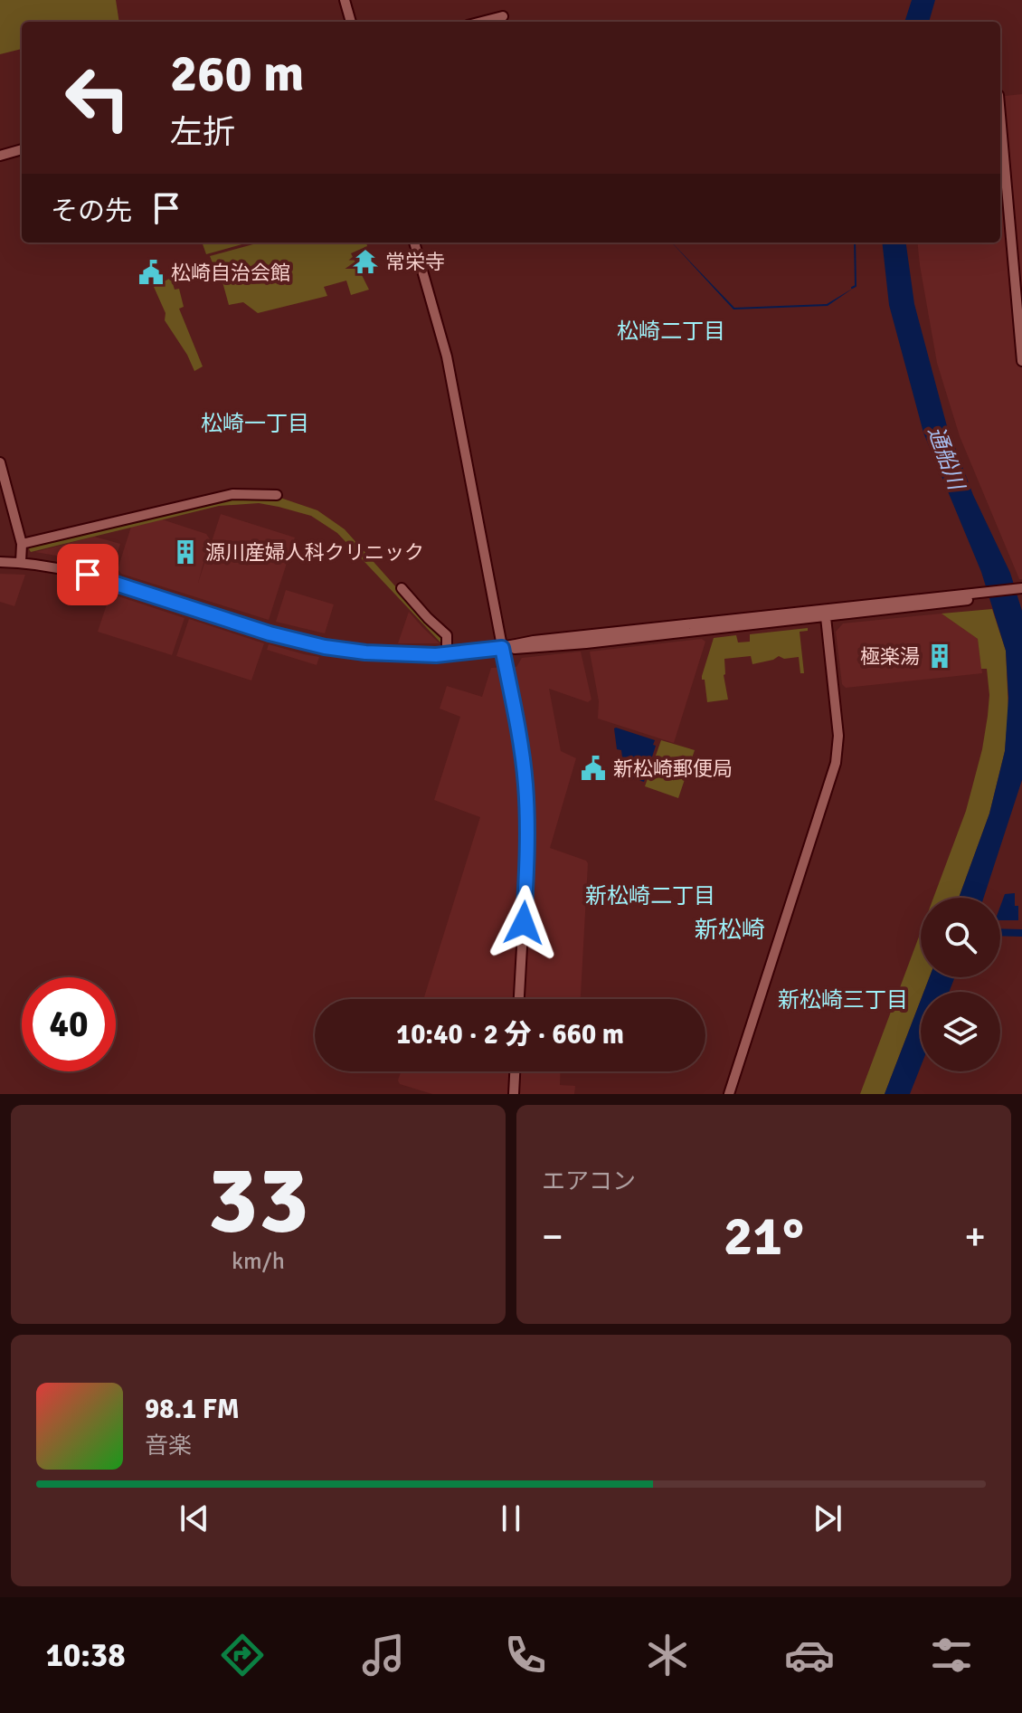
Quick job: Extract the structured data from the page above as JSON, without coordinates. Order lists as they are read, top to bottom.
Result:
{
  "districts": [
    "松崎二丁目",
    "松崎一丁目",
    "新松崎二丁目",
    "新松崎",
    "新松崎三丁目"
  ],
  "water": ["通船川"],
  "places": {
    "temple": ["常栄寺"],
    "public building": ["松崎自治会館", "新松崎郵便局"],
    "building": ["源川産婦人科クリニック", "極楽湯"]
  },
  "page": {
    "turn": ["260 m", "左折"],
    "then": "その先",
    "limit": "40",
    "trip": "10:40 · 2 分 · 660 m",
    "tile": [
      ["33", "km/h"],
      "エアコン"
    ],
    "heat": ["−", "21°", "+"],
    "song": ["98.1 FM", "音楽"],
    "tabs": "10:38"
  }
}
